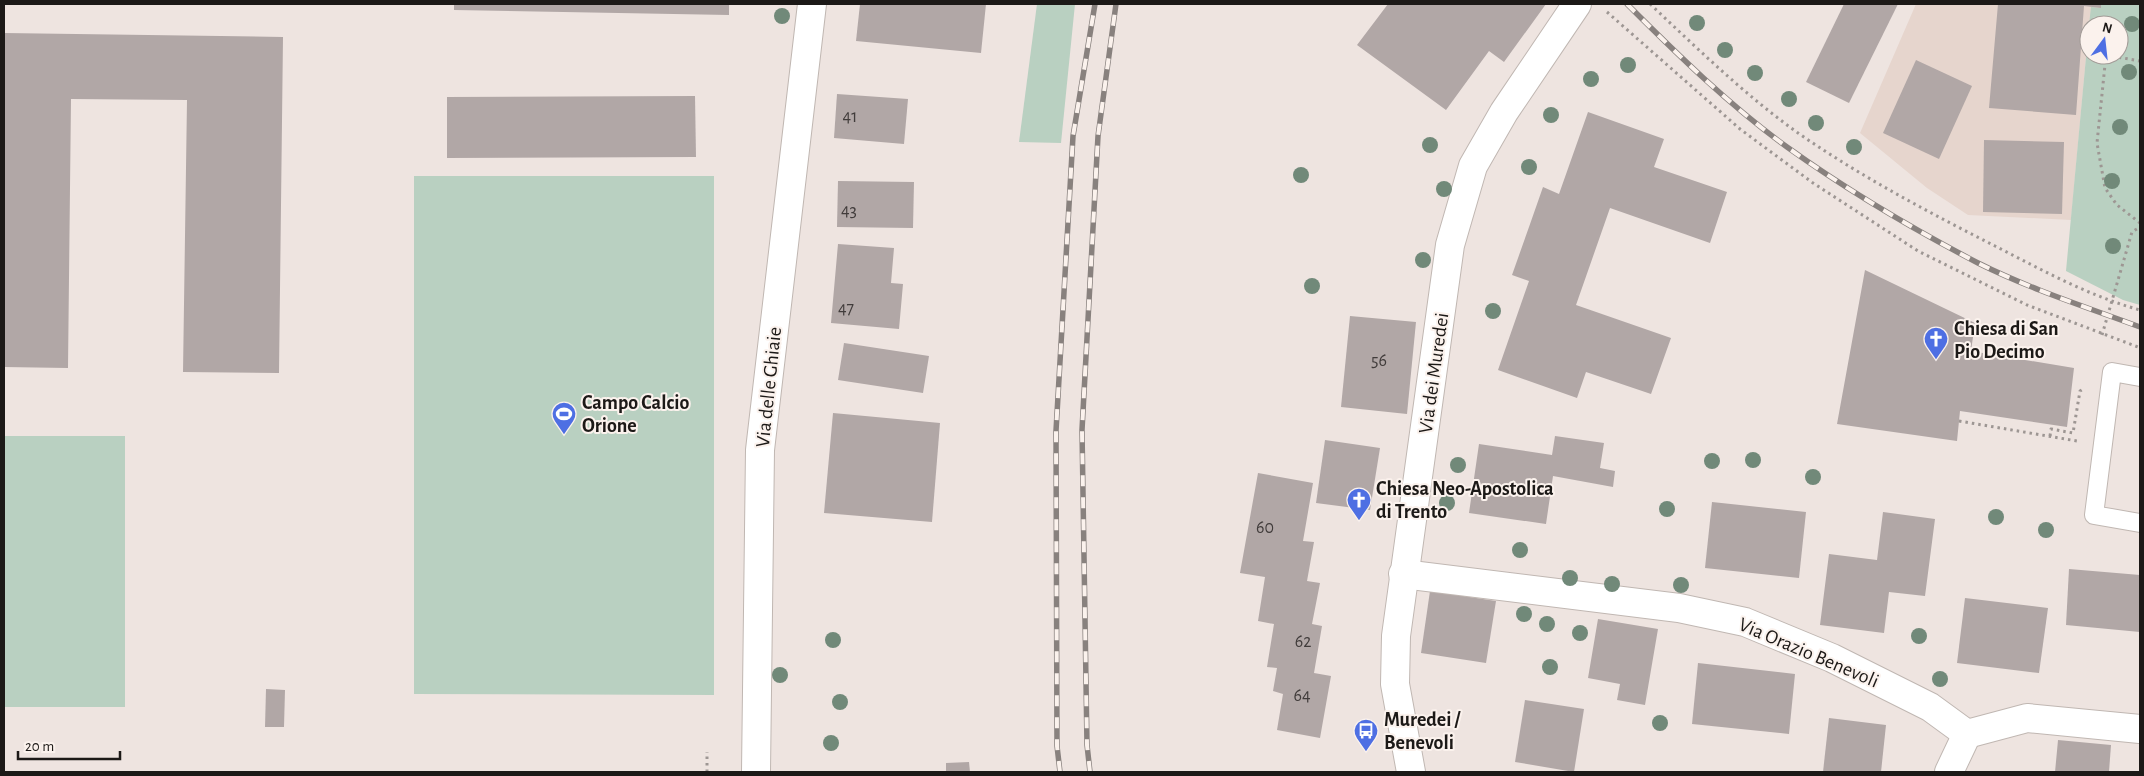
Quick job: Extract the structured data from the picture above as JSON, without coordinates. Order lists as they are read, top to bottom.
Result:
{
  "streets": {
    "street": ["Via dei Muredei", "Via delle Ghiaie", "Via Orazio Benevoli"]
  },
  "crossings": [
    ["Via dei Muredei", "Via Orazio Benevoli"]
  ],
  "places": {
    "church": ["Chiesa di San Pio Decimo", "Chiesa Neo-Apostolica di Trento"],
    "sports": ["Campo Calcio Orione"],
    "bus stop": ["Muredei / Benevoli"]
  },
  "house_numbers": [
    "41",
    "43",
    "47",
    "56",
    "60",
    "62",
    "64"
  ],
  "scale_bar": "20 m",
  "north": "top"
}
